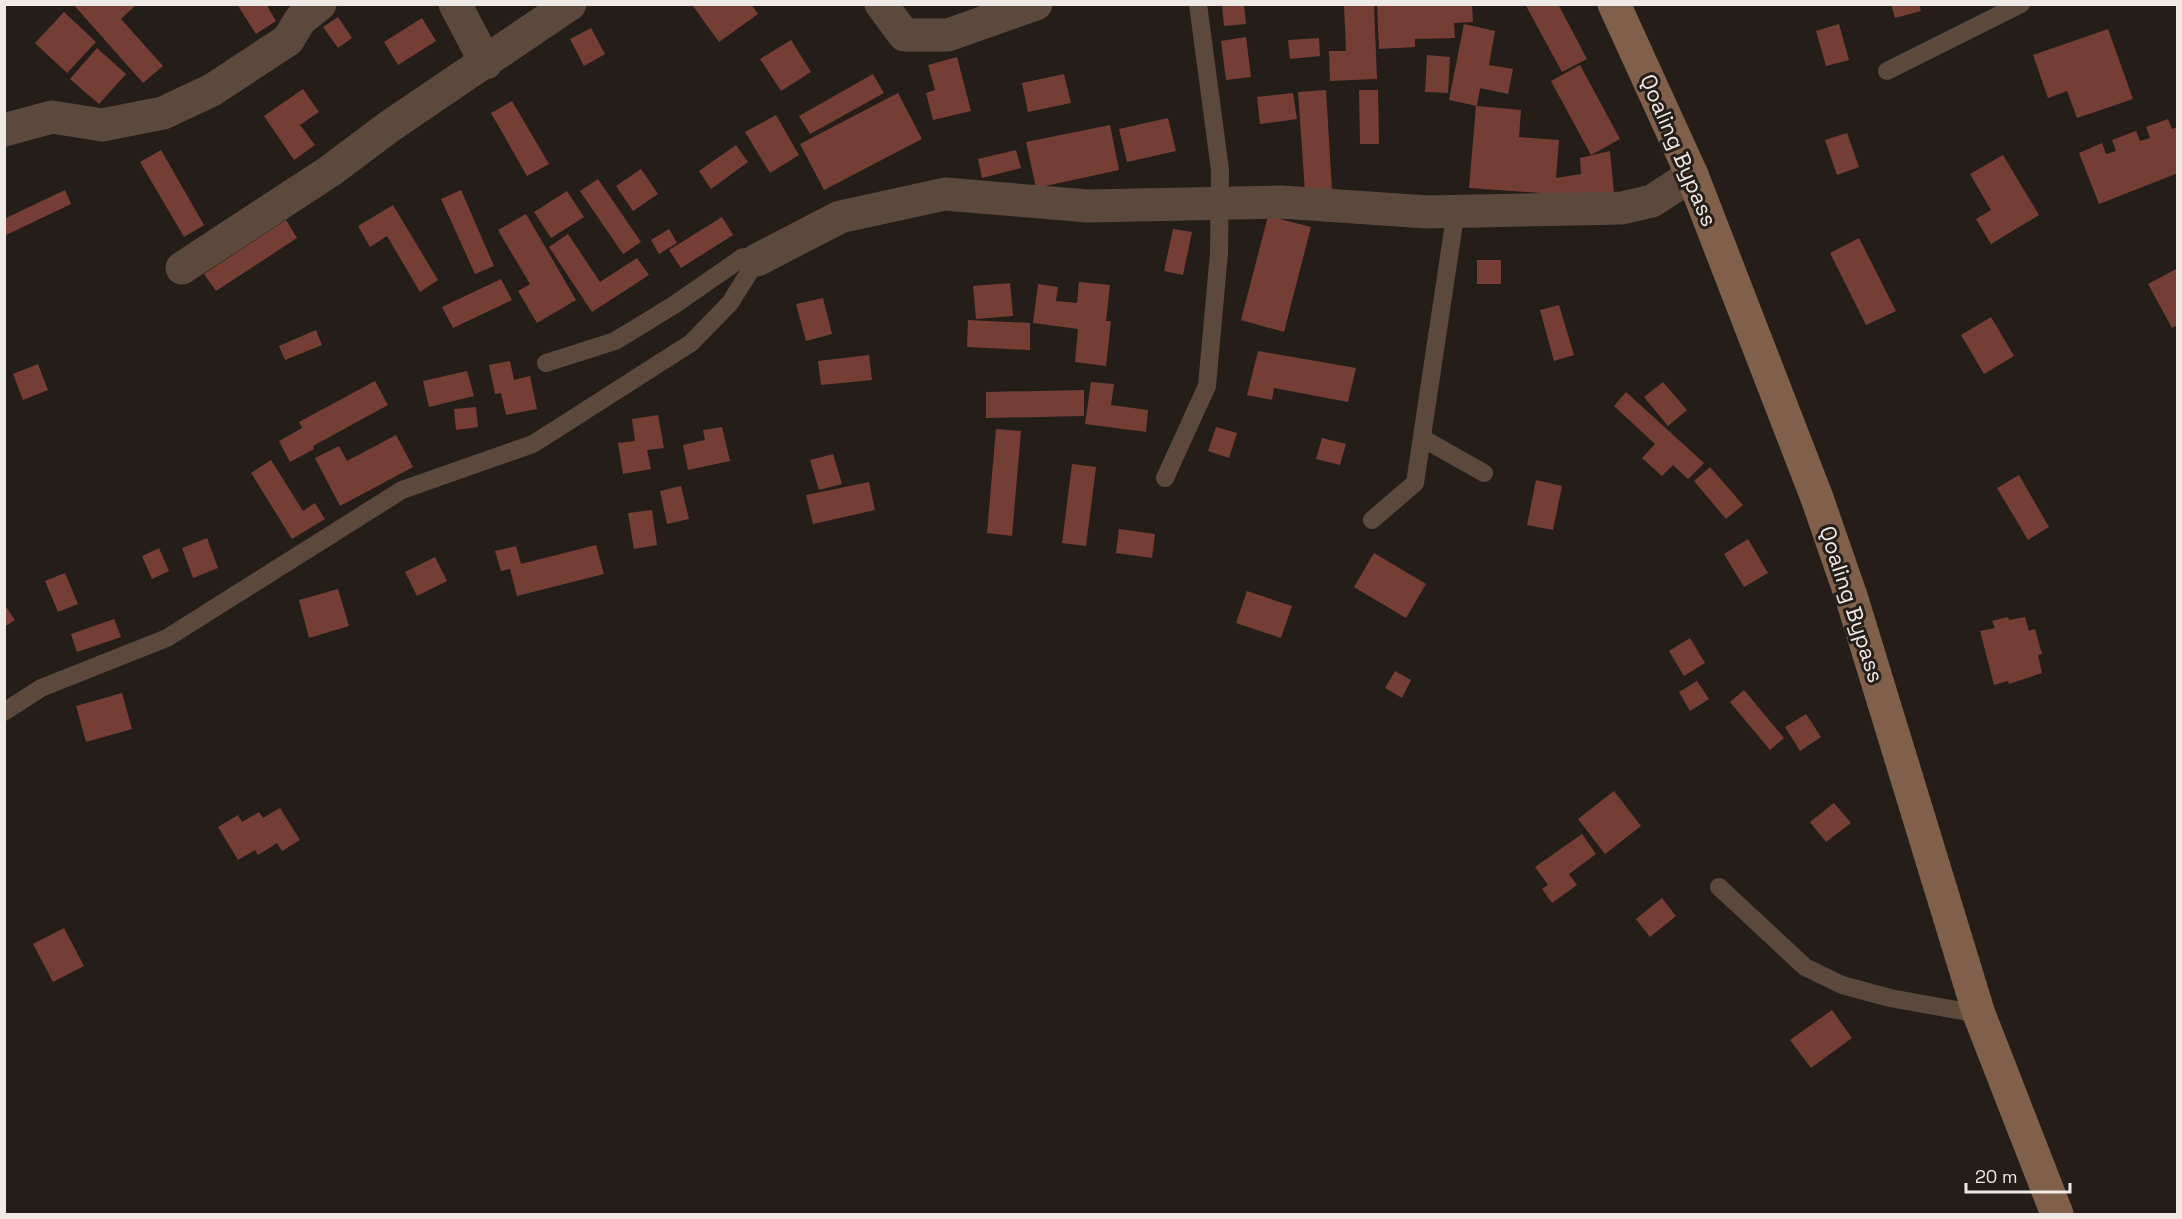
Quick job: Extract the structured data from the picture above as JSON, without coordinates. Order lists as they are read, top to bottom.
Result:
{
  "streets": {
    "main road": ["Qoaling Bypass"]
  },
  "scale_bar": "20 m"
}
